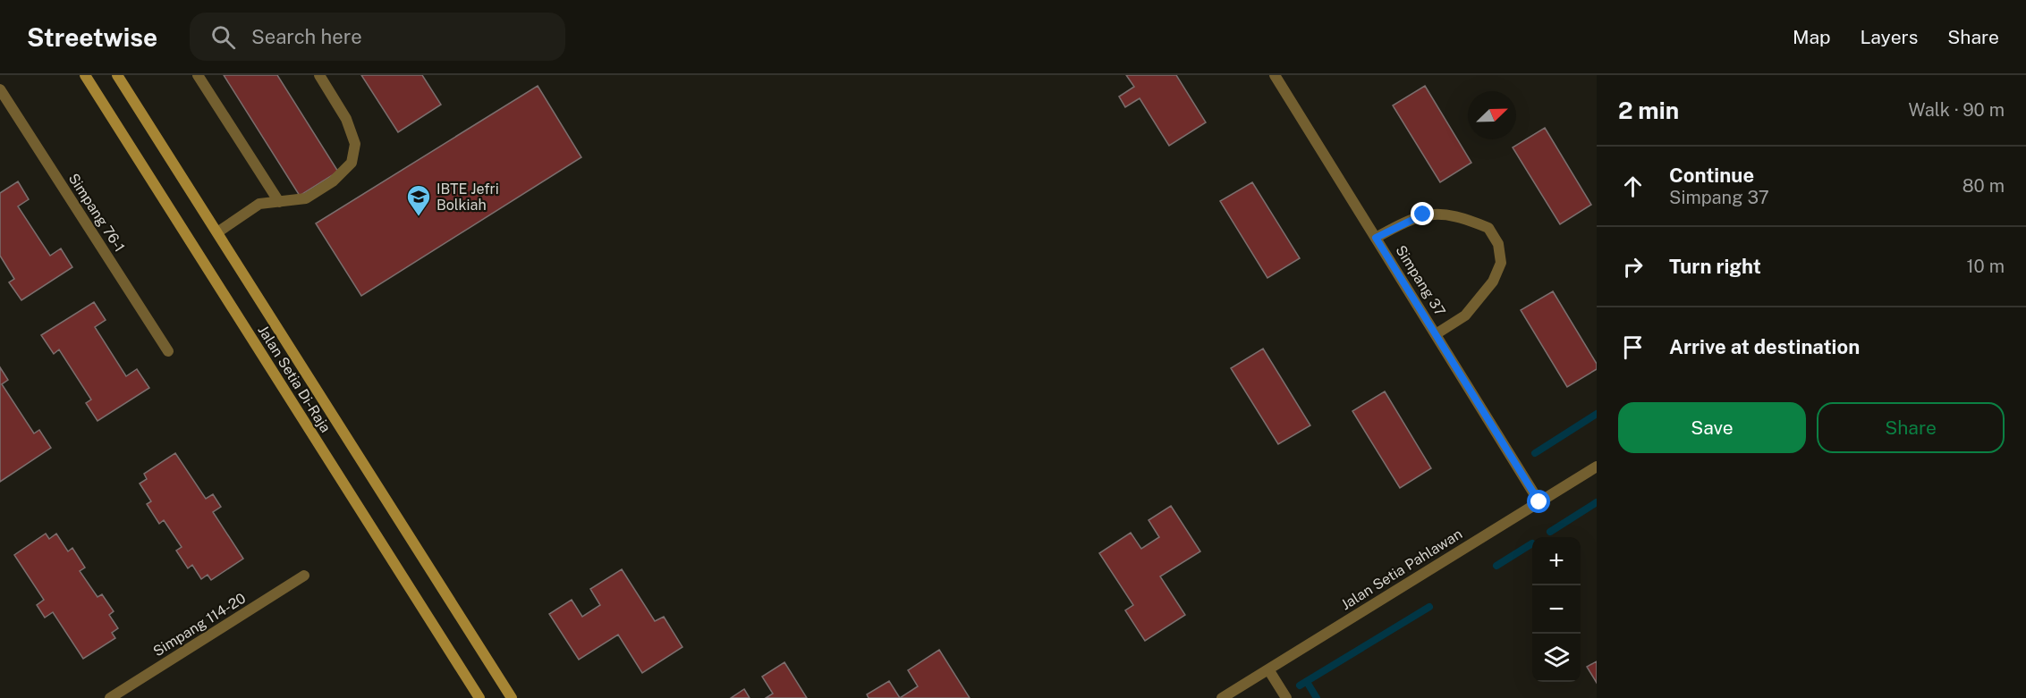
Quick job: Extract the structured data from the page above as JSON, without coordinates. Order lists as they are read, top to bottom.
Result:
{
  "streets": {
    "main road": ["Jalan Setia Di-Raja"],
    "street": [
      "Simpang 76-1",
      "Simpang 37",
      "Jalan Setia Pahlawan",
      "Simpang 114-20"
    ]
  },
  "crossings": [
    ["Simpang 37", "Jalan Setia Pahlawan"]
  ],
  "places": {
    "school or university": ["IBTE Jefri Bolkiah"]
  },
  "north": "top right",
  "page": {
    "header": "Streetwise",
    "search": "Search here",
    "nav": ["Map", "Layers", "Share"],
    "heading": ["2 min", "Walk · 90 m"],
    "list": [
      ["Continue", "Simpang 37", "80 m"],
      ["Turn right", "10 m"],
      "Arrive at destination"
    ],
    "buttons": ["Save", "Share"],
    "map_buttons": ["+", "−"]
  }
}
